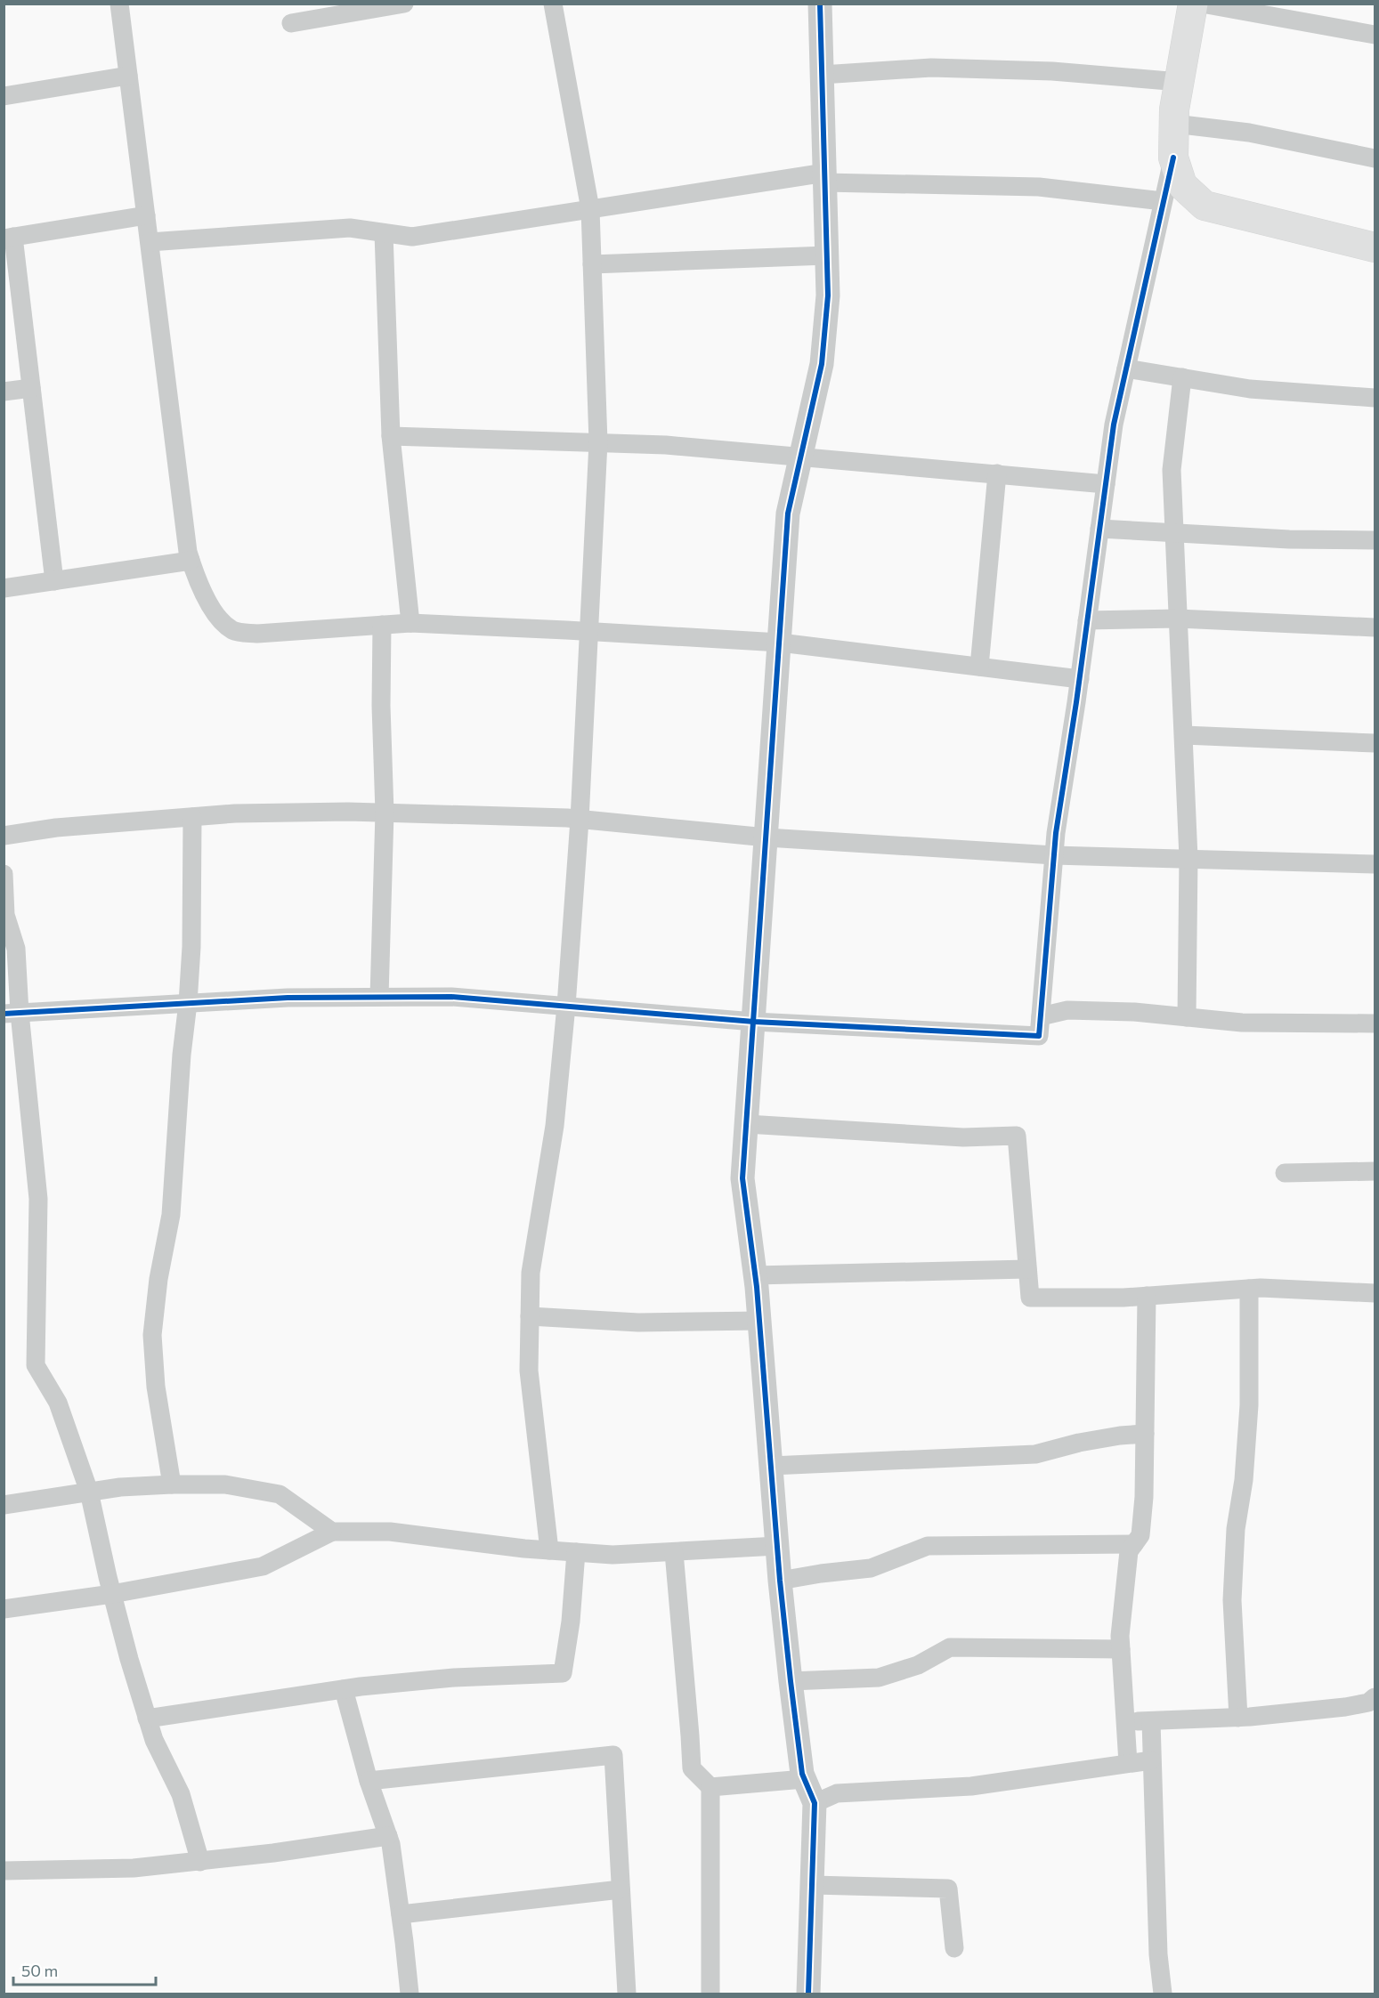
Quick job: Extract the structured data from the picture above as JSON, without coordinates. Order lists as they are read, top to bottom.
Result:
{
  "scale_bar": "50 m"
}
